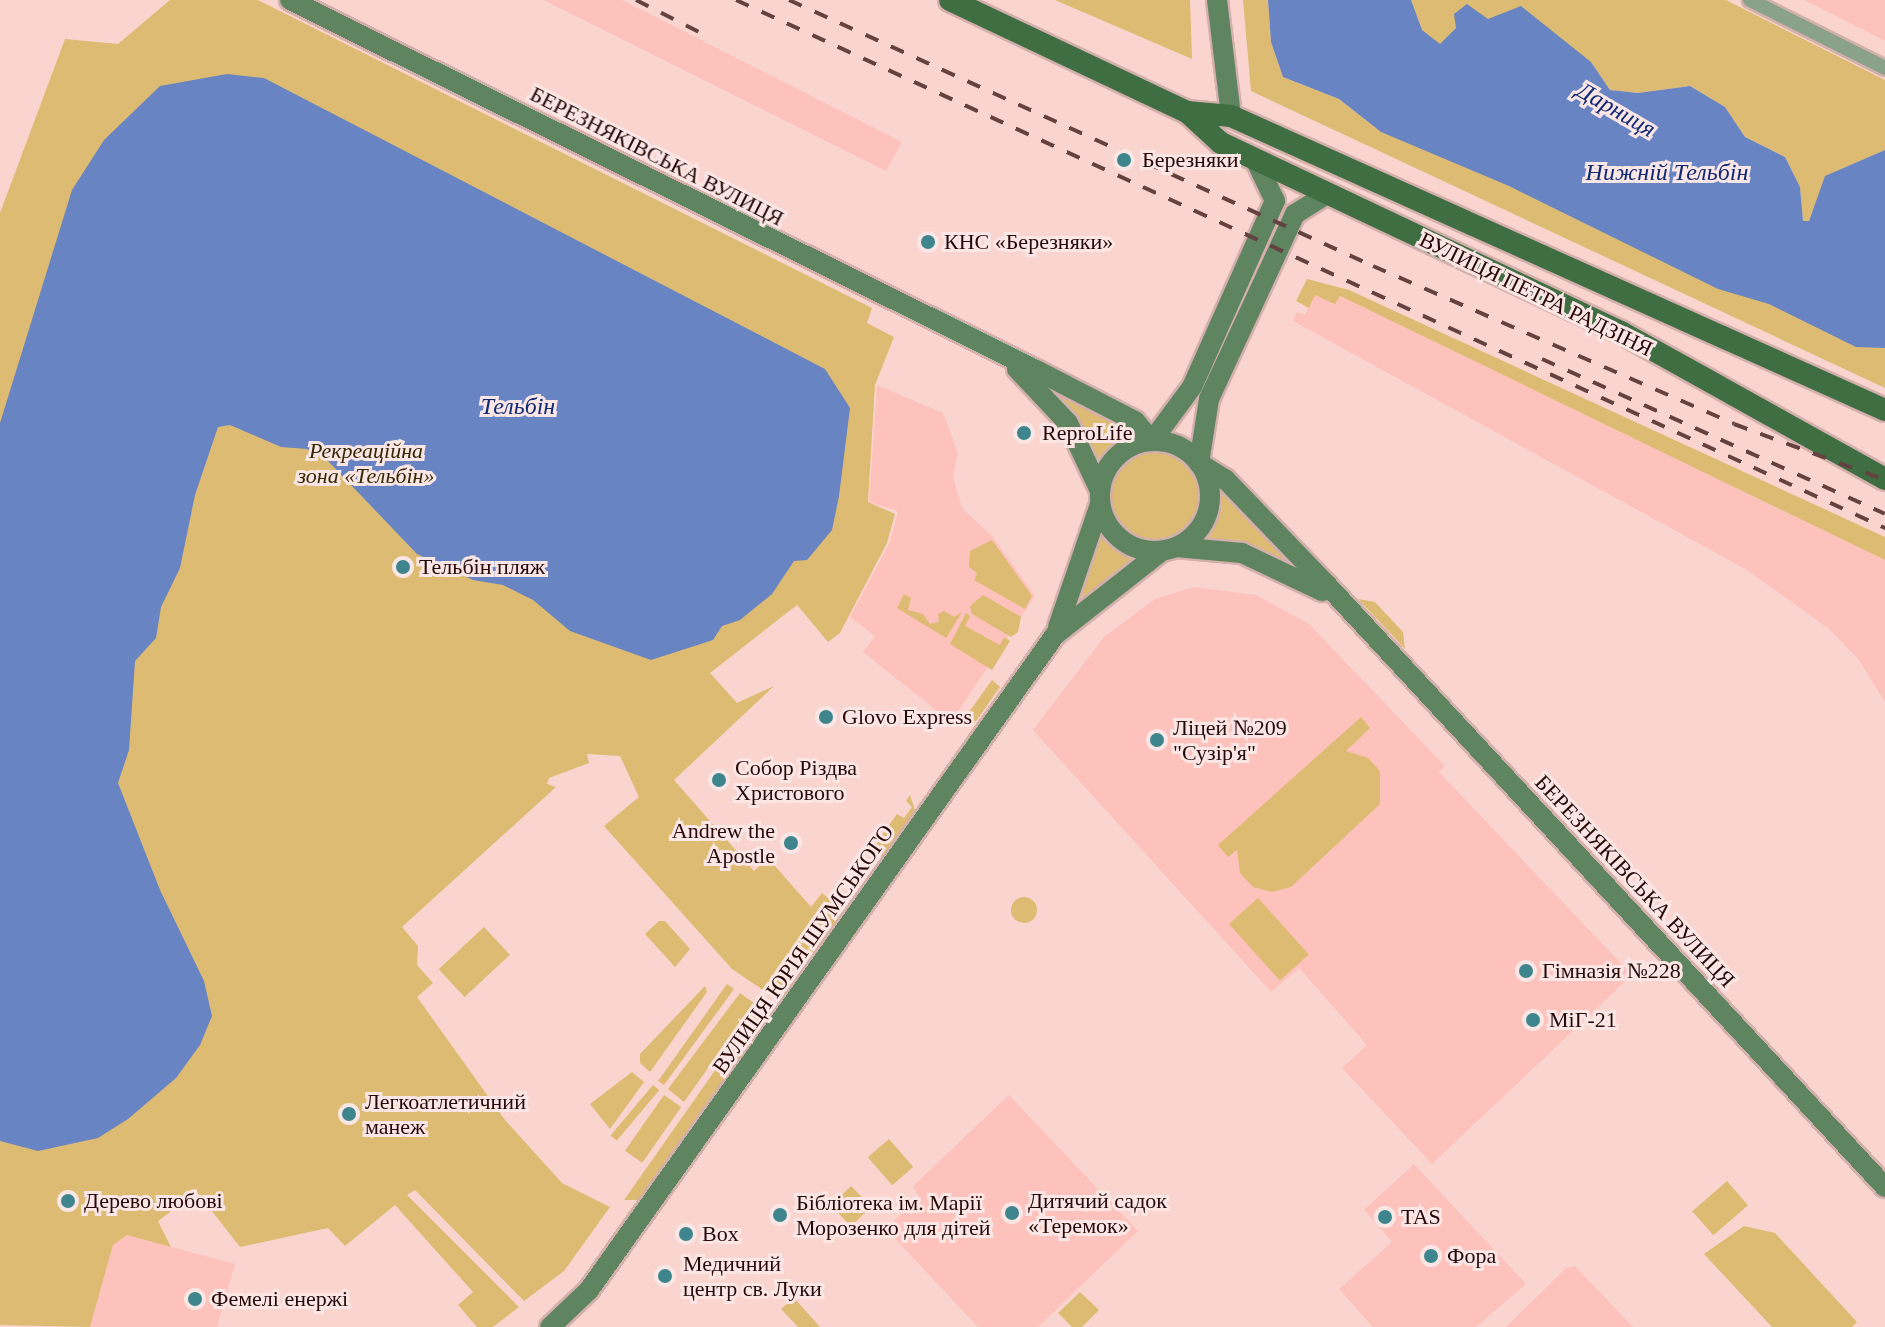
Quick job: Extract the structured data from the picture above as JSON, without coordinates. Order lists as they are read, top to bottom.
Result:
{
  "streets": {
    "main road": ["ВУЛИЦЯ ПЕТРА РАДЗІНЯ"],
    "street": ["БЕРЕЗНЯКІВСЬКА ВУЛИЦЯ", "ВУЛИЦЯ ЮРІЯ ШУМСЬКОГО"]
  },
  "crossings": [
    ["БЕРЕЗНЯКІВСЬКА ВУЛИЦЯ", "ВУЛИЦЯ ЮРІЯ ШУМСЬКОГО"]
  ],
  "water": ["Дарниця", "Нижній Тельбін", "Тельбін"],
  "parks": ["Рекреаційна зона «Тельбін»"],
  "places": [
    "Березняки",
    "КНС «Березняки»",
    "ReproLife",
    "Тельбін пляж",
    "Glovo Express",
    "Ліцей №209 \"Сузір'я\"",
    "Собор Різдва Христового",
    "Andrew the Apostle",
    "Гімназія №228",
    "МіГ-21",
    "Легкоатлетичний манеж",
    "Дерево любові",
    "Дитячий садок «Теремок»",
    "Бібліотека ім. Марії Морозенко для дітей",
    "TAS",
    "Box",
    "Фора",
    "Медичний центр св. Луки",
    "Фемелі енержі"
  ]
}
